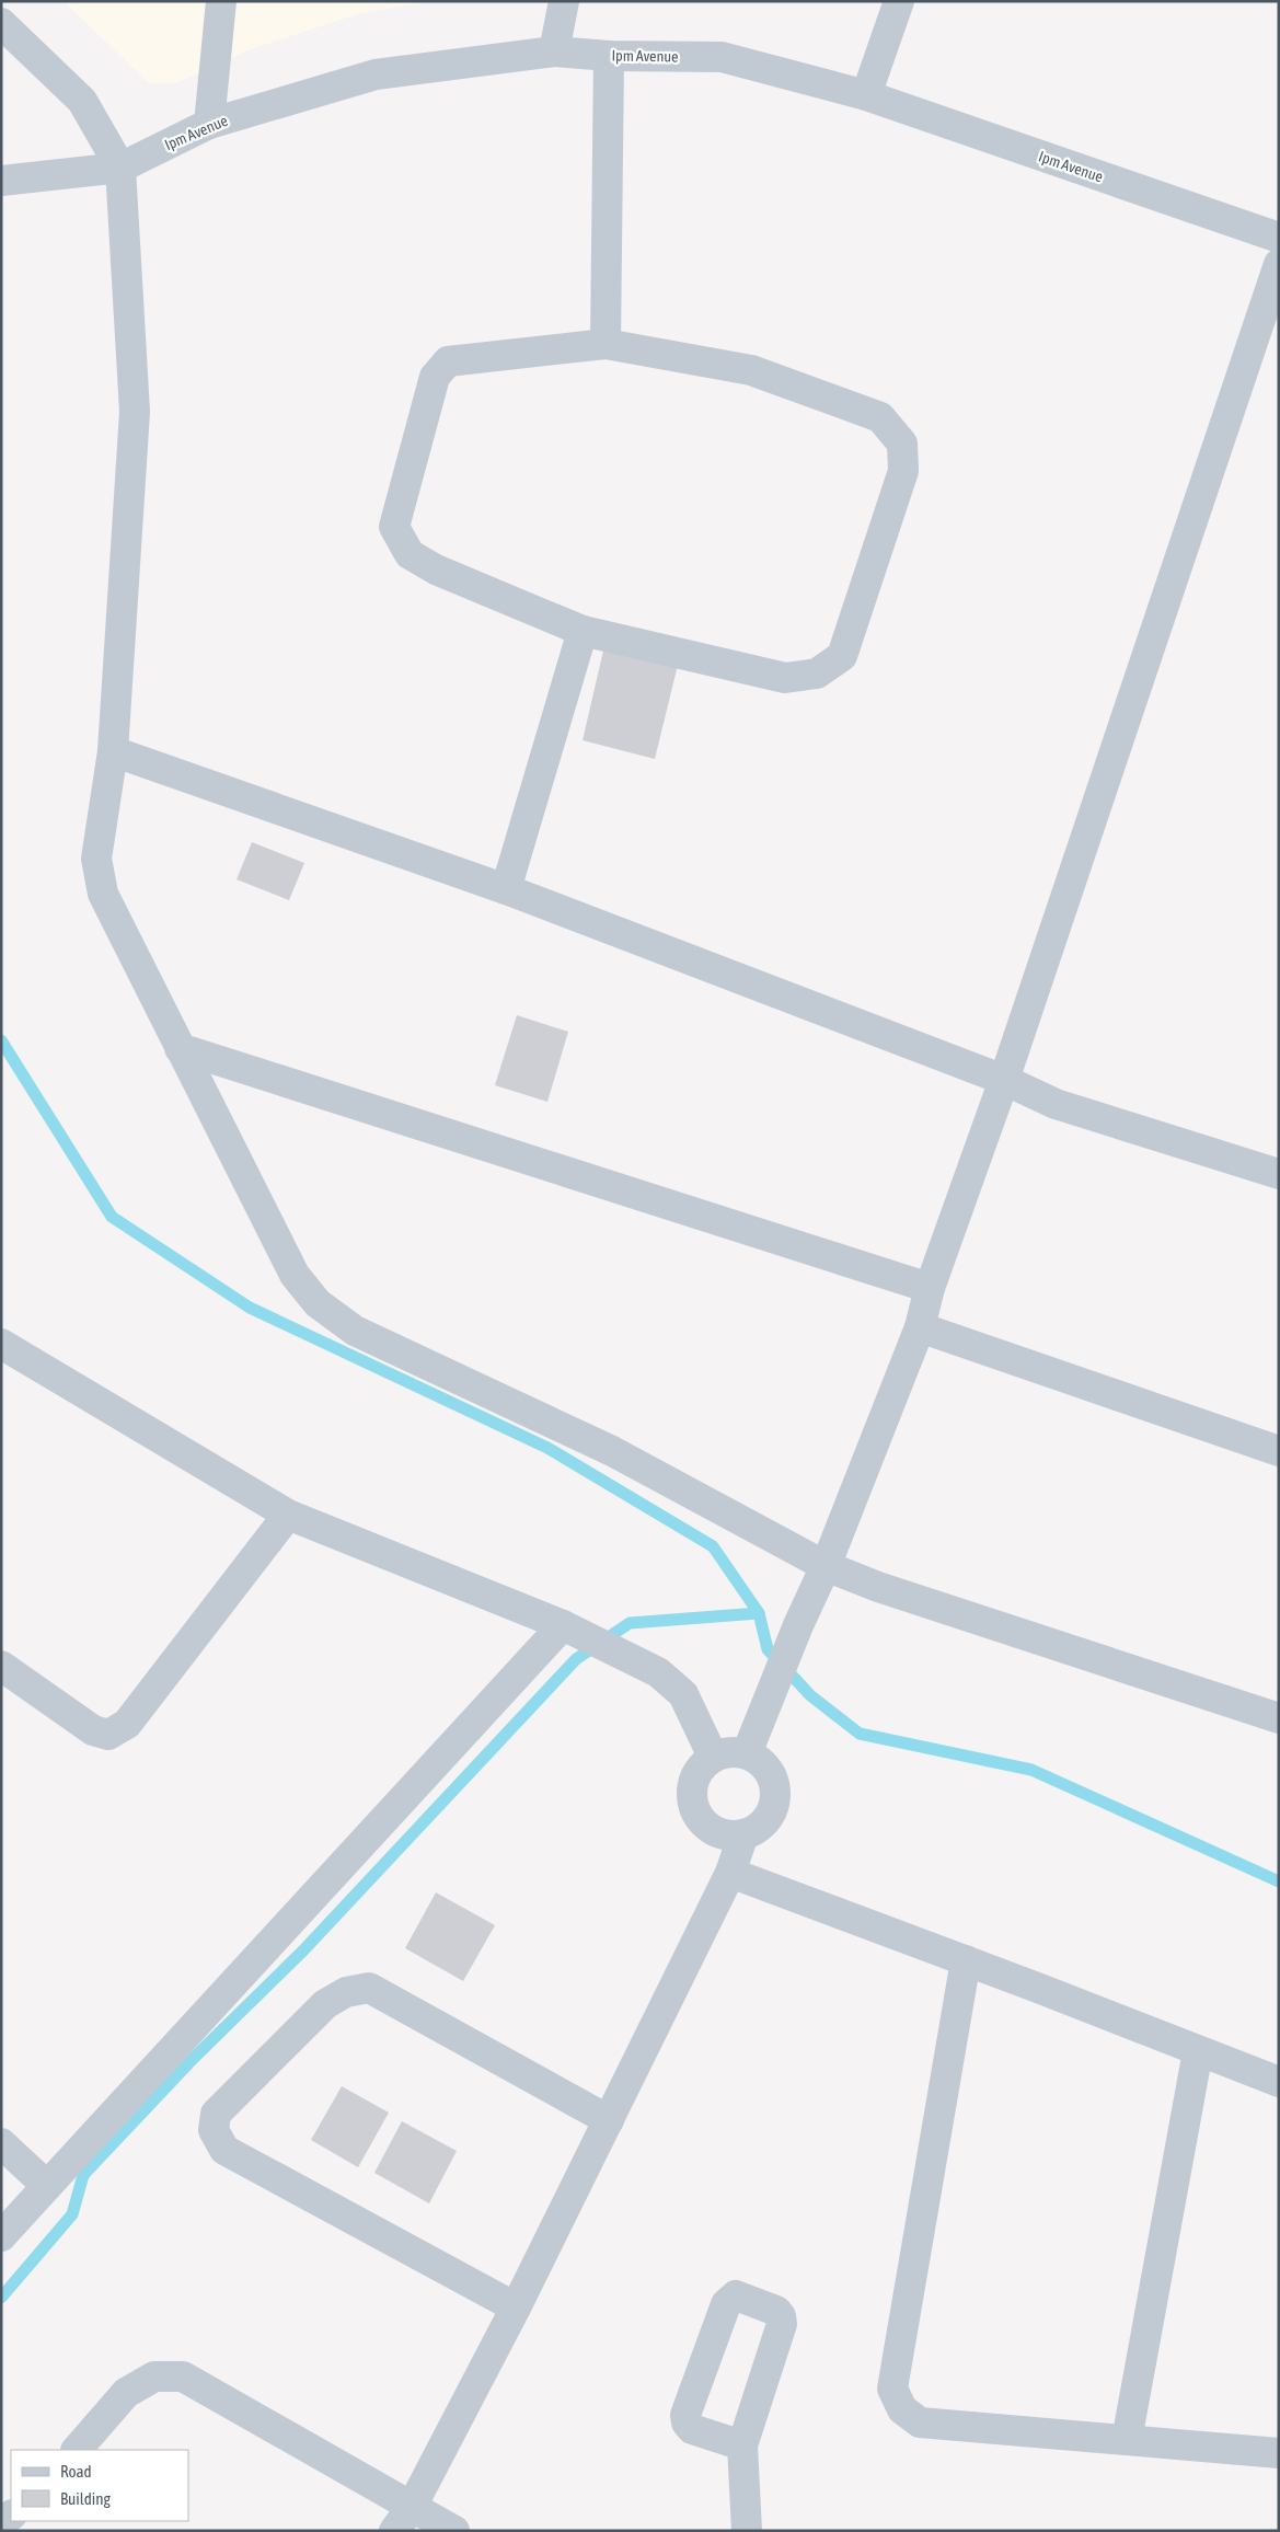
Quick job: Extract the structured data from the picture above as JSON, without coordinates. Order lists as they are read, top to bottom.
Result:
{
  "streets": {
    "street": ["Ipm Avenue"]
  },
  "legend": ["Road", "Building"]
}
